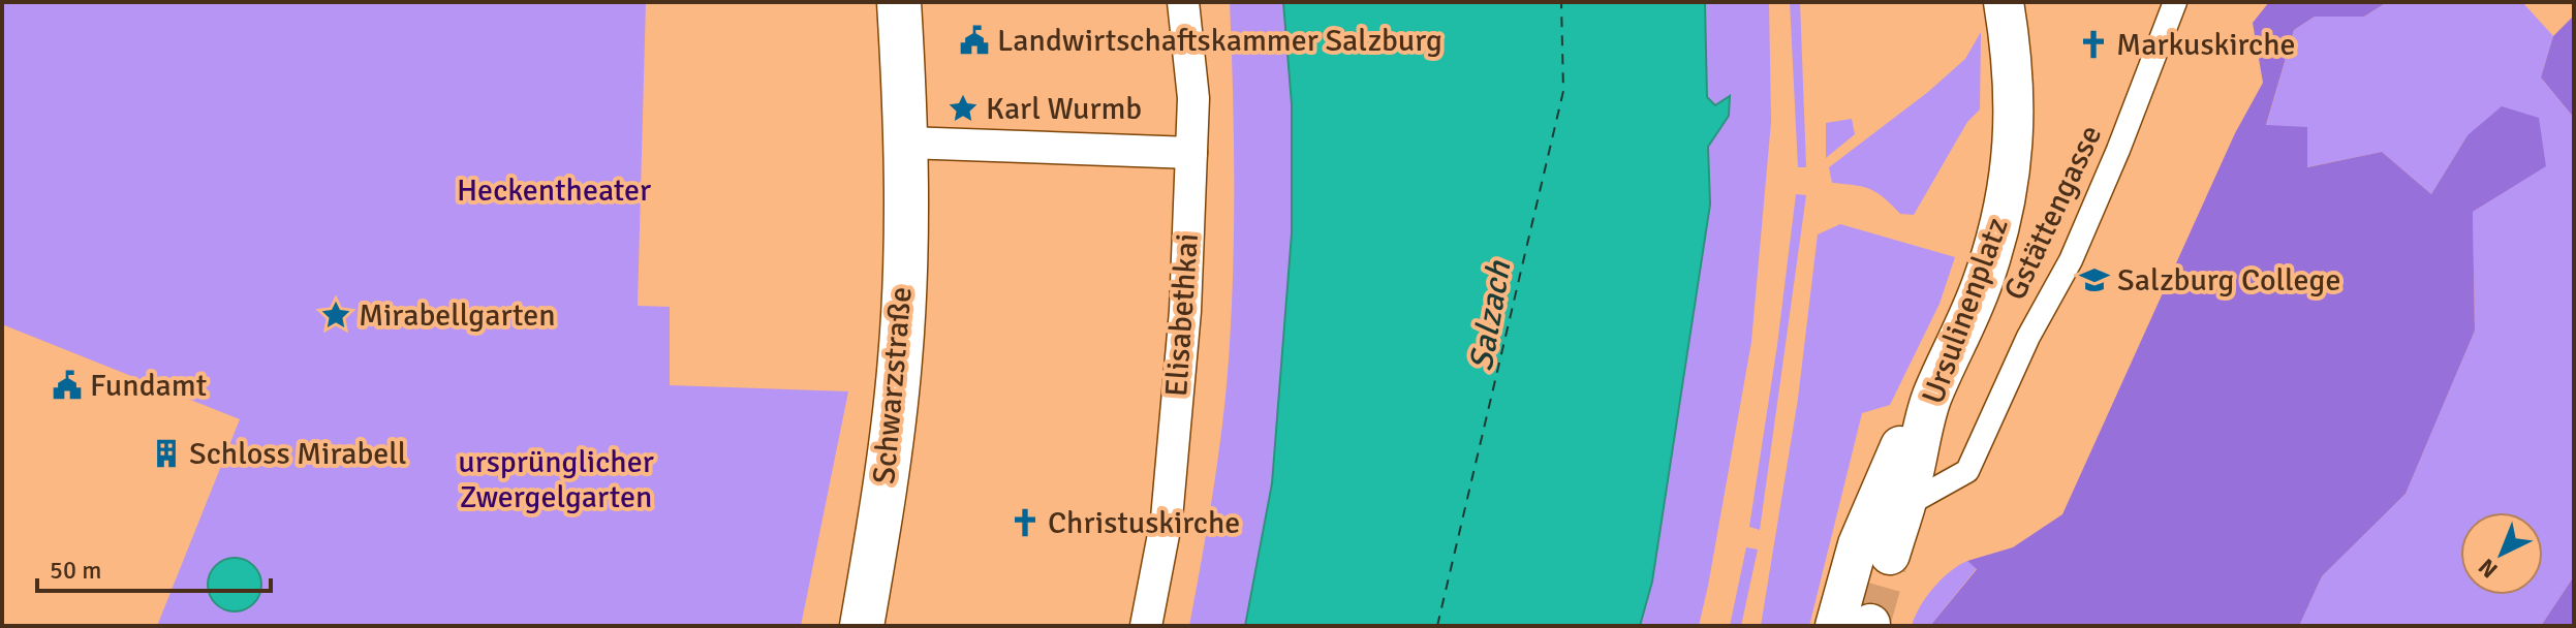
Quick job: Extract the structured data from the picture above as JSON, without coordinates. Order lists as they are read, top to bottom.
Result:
{
  "streets": {
    "main road": ["Schwarzstraße"],
    "street": ["Gstättengasse", "Ursulinenplatz", "Elisabethkai"]
  },
  "crossings": [
    ["Gstättengasse", "Ursulinenplatz"]
  ],
  "water": ["Salzach"],
  "parks": ["Heckentheater", "ursprünglicher Zwergelgarten"],
  "places": {
    "public building": ["Landwirtschaftskammer Salzburg", "Fundamt"],
    "church": ["Markuskirche", "Christuskirche"],
    "place": ["Karl Wurmb", "Mirabellgarten"],
    "school or university": ["Salzburg College"],
    "building": ["Schloss Mirabell"]
  },
  "scale_bar": "50 m",
  "north": "bottom left"
}
